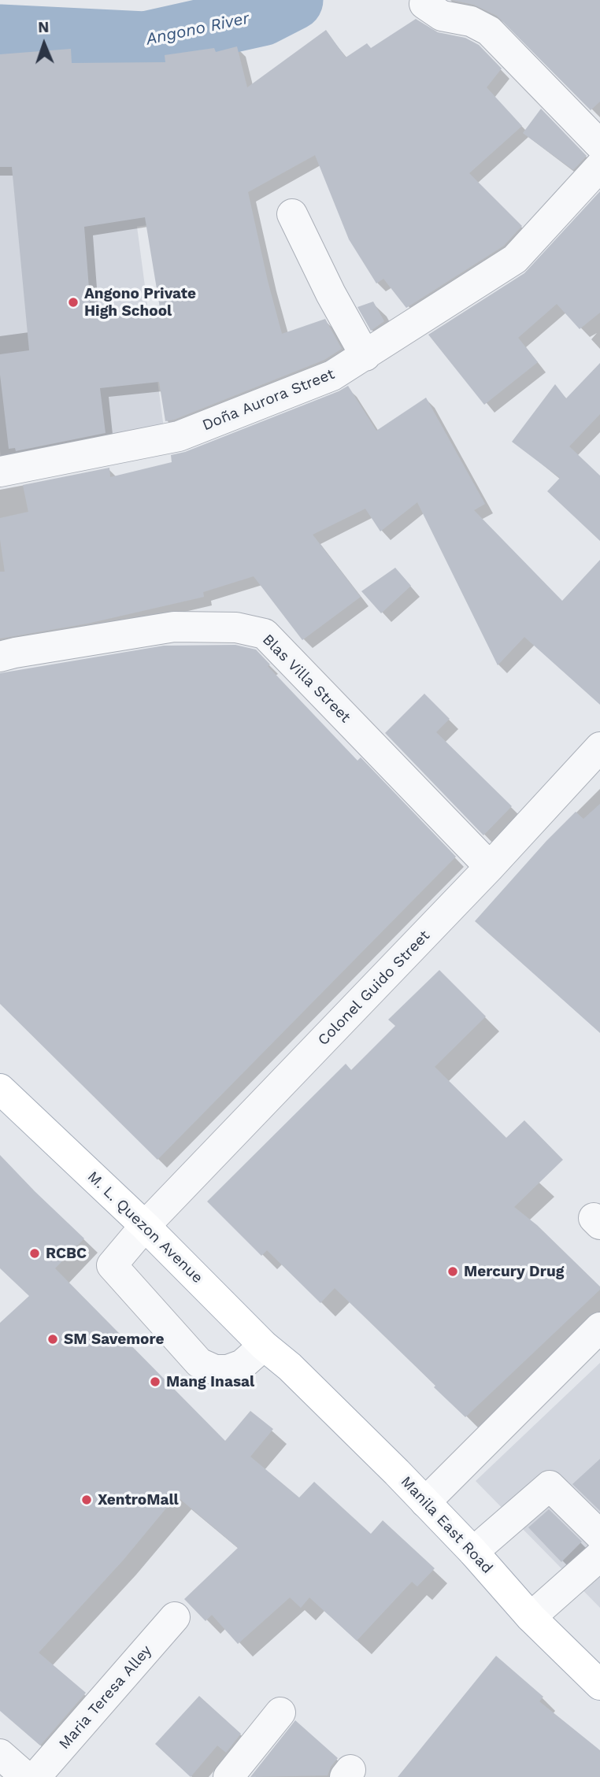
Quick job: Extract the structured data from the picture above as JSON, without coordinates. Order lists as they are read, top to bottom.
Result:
{
  "streets": {
    "main road": ["M. L. Quezon Avenue", "Manila East Road"],
    "street": [
      "Doña Aurora Street",
      "Blas Villa Street",
      "Colonel Guido Street",
      "Maria Teresa Alley"
    ]
  },
  "crossings": [
    ["Blas Villa Street", "Colonel Guido Street"],
    ["Colonel Guido Street", "M. L. Quezon Avenue"],
    ["M. L. Quezon Avenue", "Manila East Road"]
  ],
  "water": ["Angono River"],
  "places": [
    "Angono Private High School",
    "RCBC",
    "Mercury Drug",
    "SM Savemore",
    "Mang Inasal",
    "XentroMall"
  ],
  "north": "top"
}
